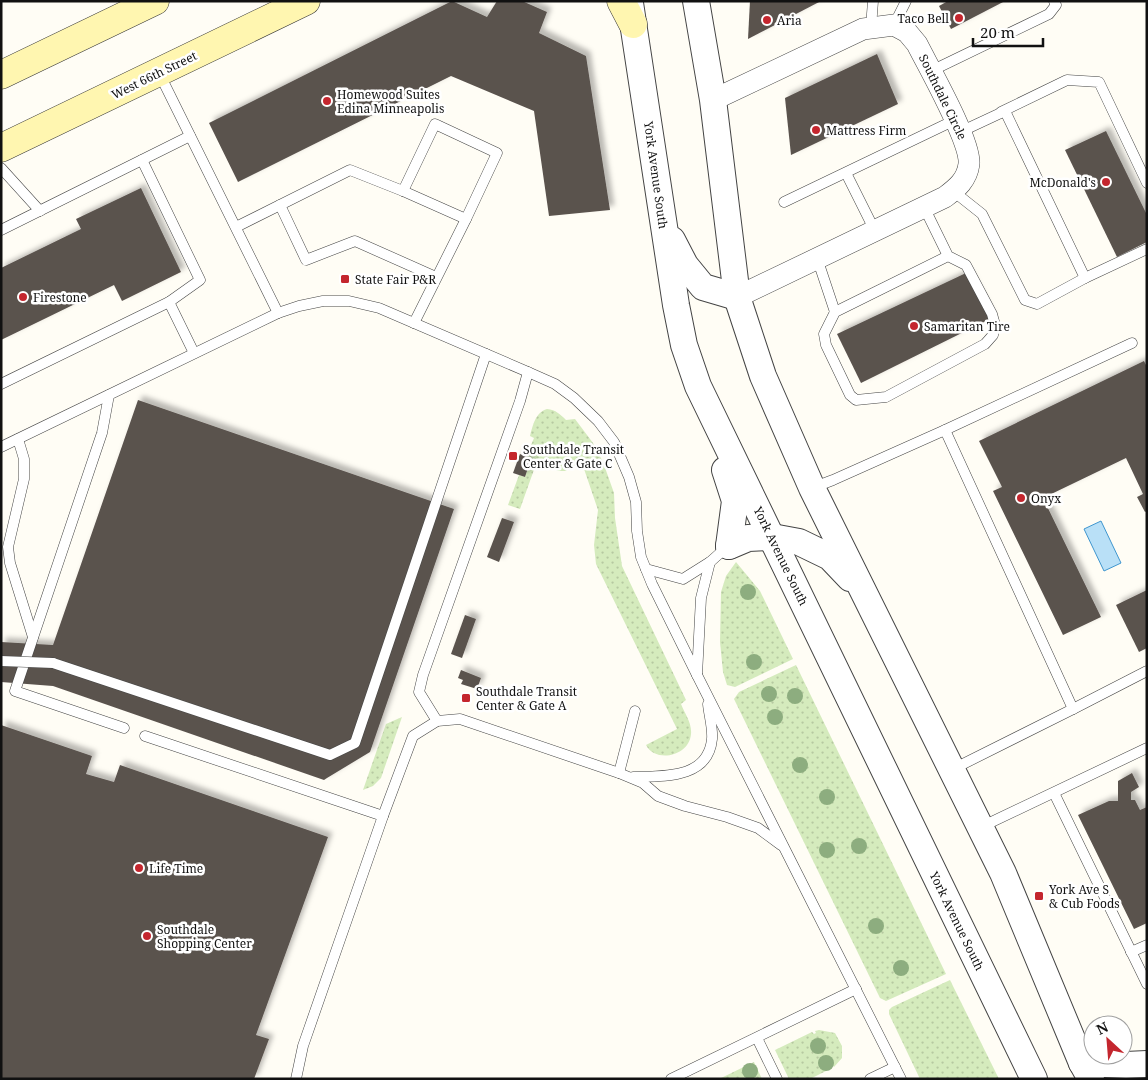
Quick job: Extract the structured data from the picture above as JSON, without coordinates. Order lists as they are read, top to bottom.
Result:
{
  "streets": {
    "main road": ["West 66th Street"],
    "street": ["Southdale Circle", "York Avenue South"]
  },
  "places": {
    "other": [
      "Taco Bell",
      "Aria",
      "Homewood Suites Edina Minneapolis",
      "Mattress Firm",
      "McDonald's",
      "Firestone",
      "Samaritan Tire",
      "Onyx",
      "Life Time",
      "Southdale Shopping Center"
    ],
    "transit": [
      "State Fair P&R",
      "Southdale Transit Center & Gate C",
      "Southdale Transit Center & Gate A",
      "York Ave S & Cub Foods"
    ]
  },
  "scale_bar": "20 m",
  "north": "top left"
}
